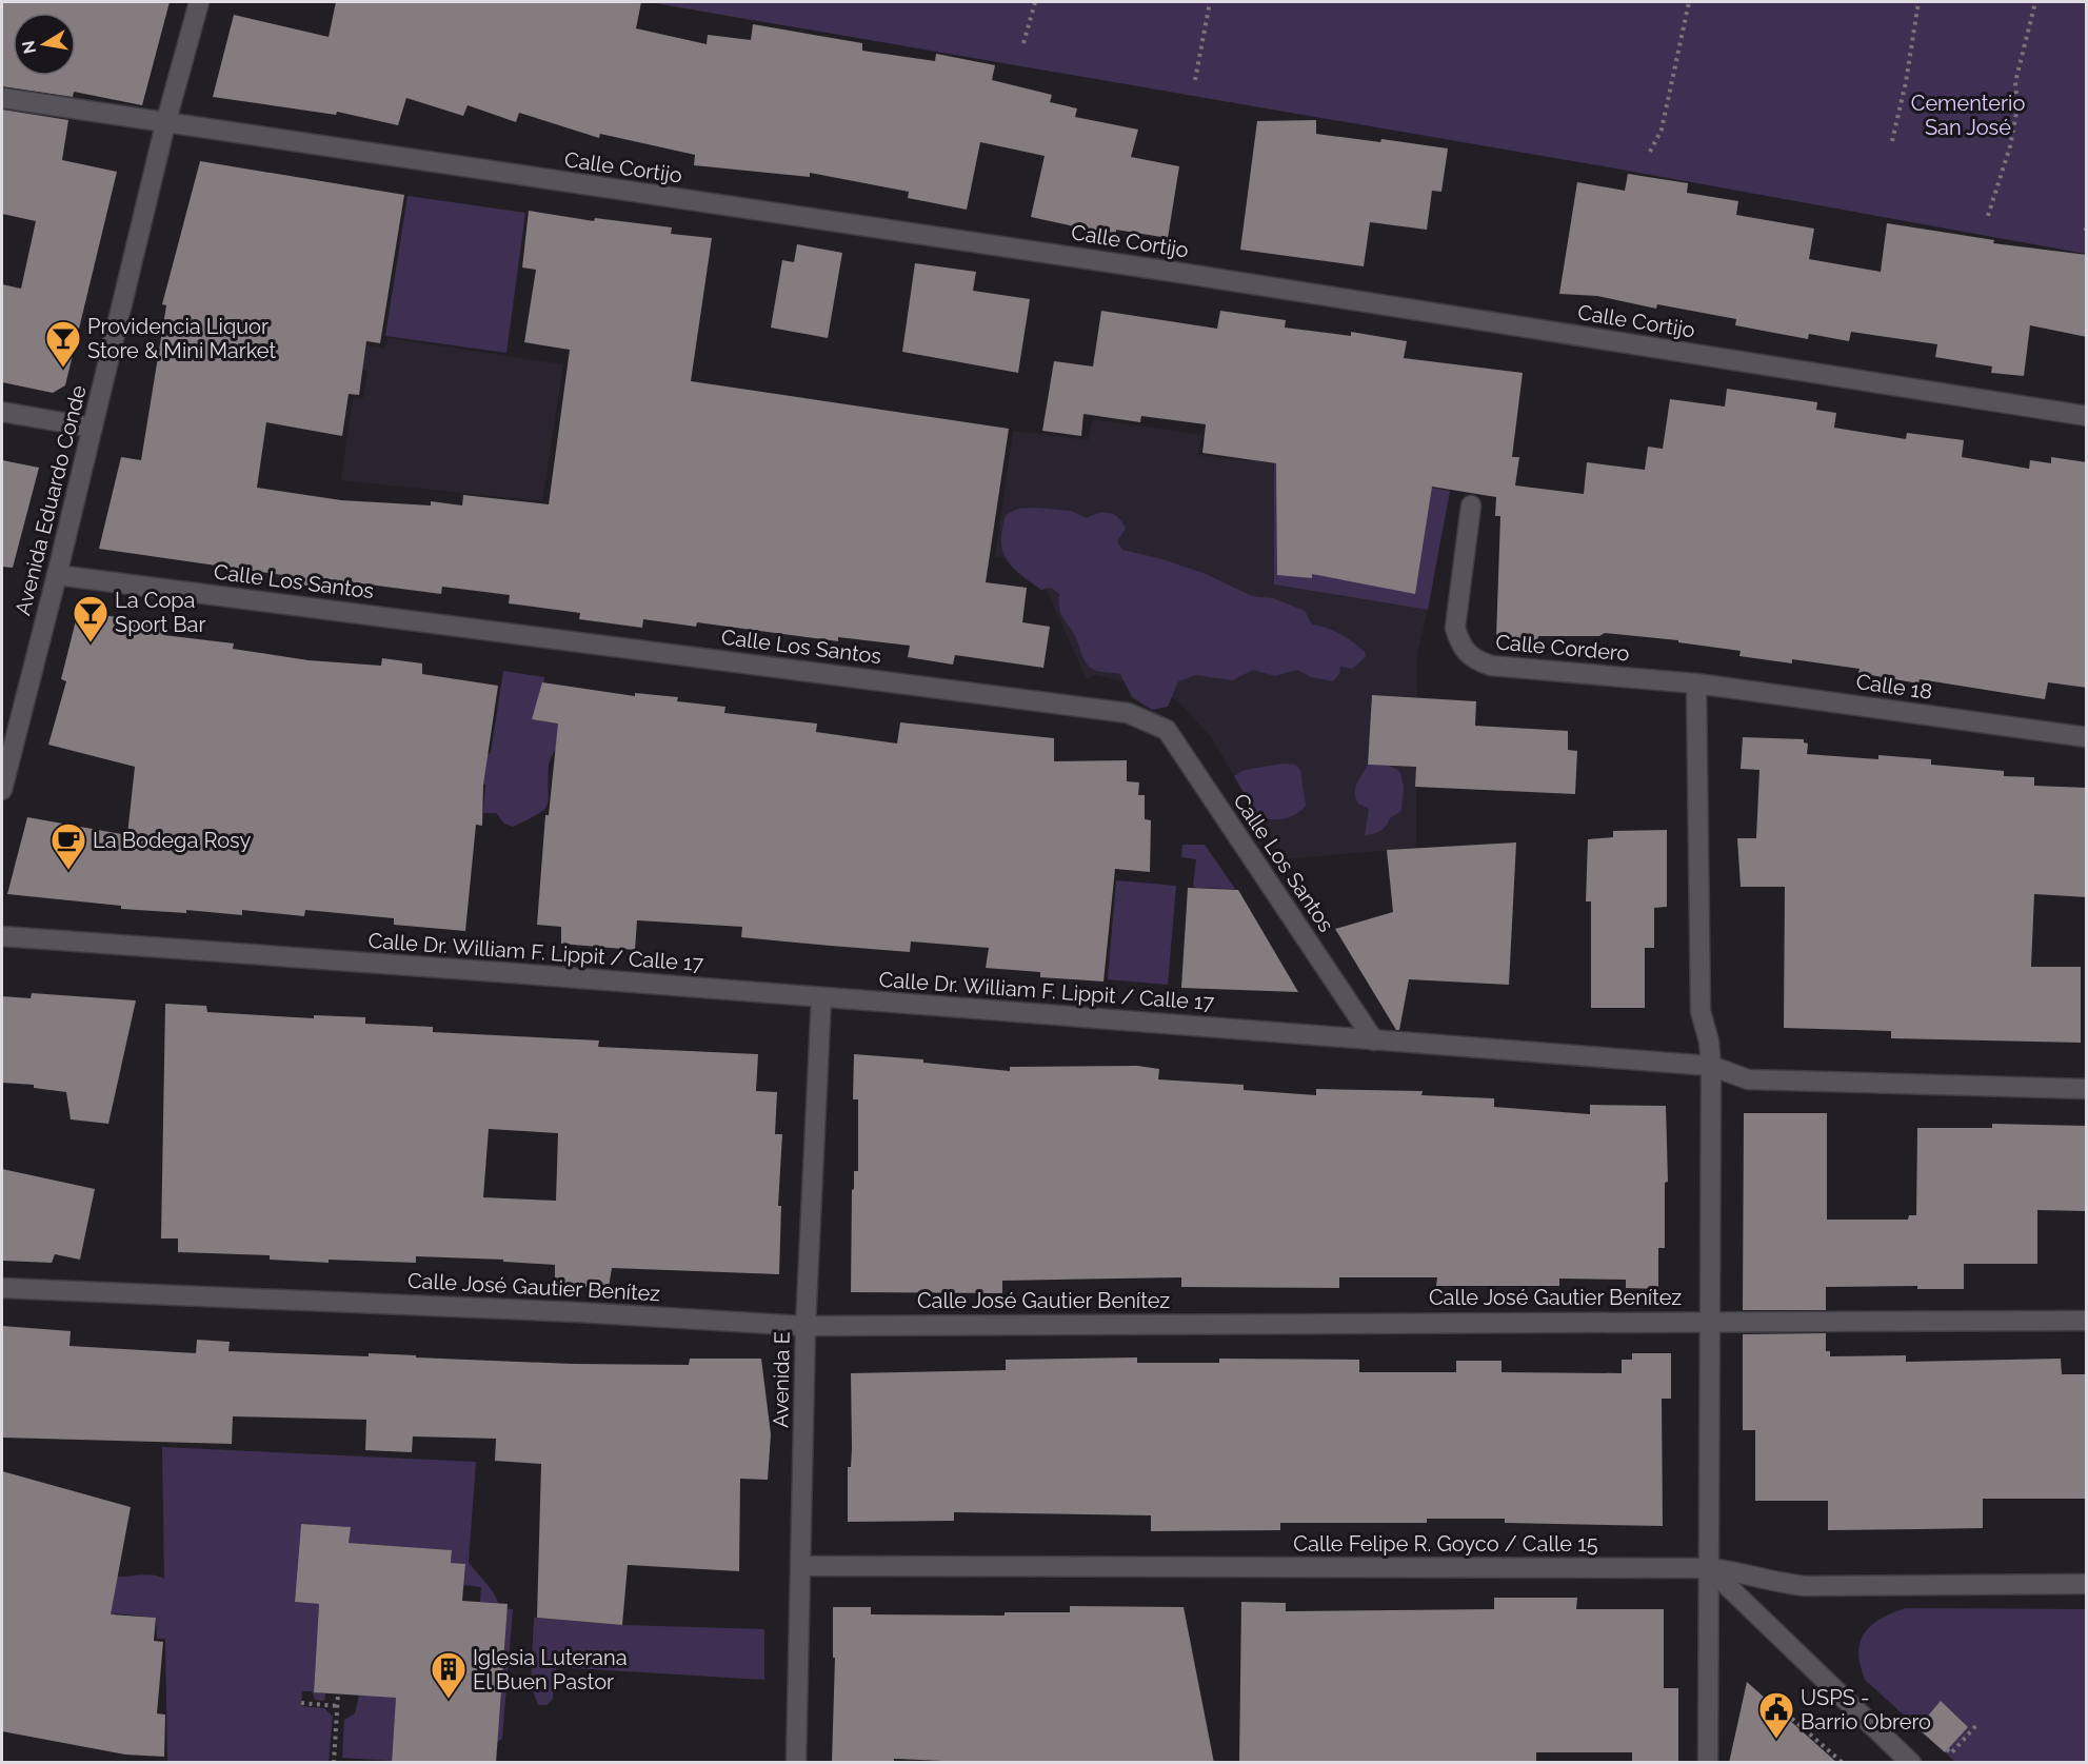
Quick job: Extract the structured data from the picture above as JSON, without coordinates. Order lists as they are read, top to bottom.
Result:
{
  "streets": {
    "street": [
      "Calle Cortijo",
      "Avenida Eduardo Conde",
      "Calle Los Santos",
      "Calle Cordero",
      "Calle 18",
      "Calle Dr. William F. Lippit / Calle 17",
      "Calle José Gautier Benítez",
      "Avenida E",
      "Calle Felipe R. Goyco / Calle 15"
    ]
  },
  "crossings": [
    ["Calle Cortijo", "Avenida Eduardo Conde"],
    ["Avenida Eduardo Conde", "Calle Los Santos"],
    ["Calle Los Santos", "Calle Dr. William F. Lippit / Calle 17"],
    ["Calle Cordero", "Calle 18"],
    ["Calle Dr. William F. Lippit / Calle 17", "Avenida E"],
    ["Calle José Gautier Benítez", "Avenida E"],
    ["Avenida E", "Calle Felipe R. Goyco / Calle 15"]
  ],
  "parks": ["Cementerio San José"],
  "places": {
    "bar": ["Providencia Liquor Store & Mini Market", "La Copa Sport Bar"],
    "cafe": ["La Bodega Rosy"],
    "building": ["Iglesia Luterana El Buen Pastor"],
    "public building": ["USPS - Barrio Obrero"]
  },
  "north": "left"
}
